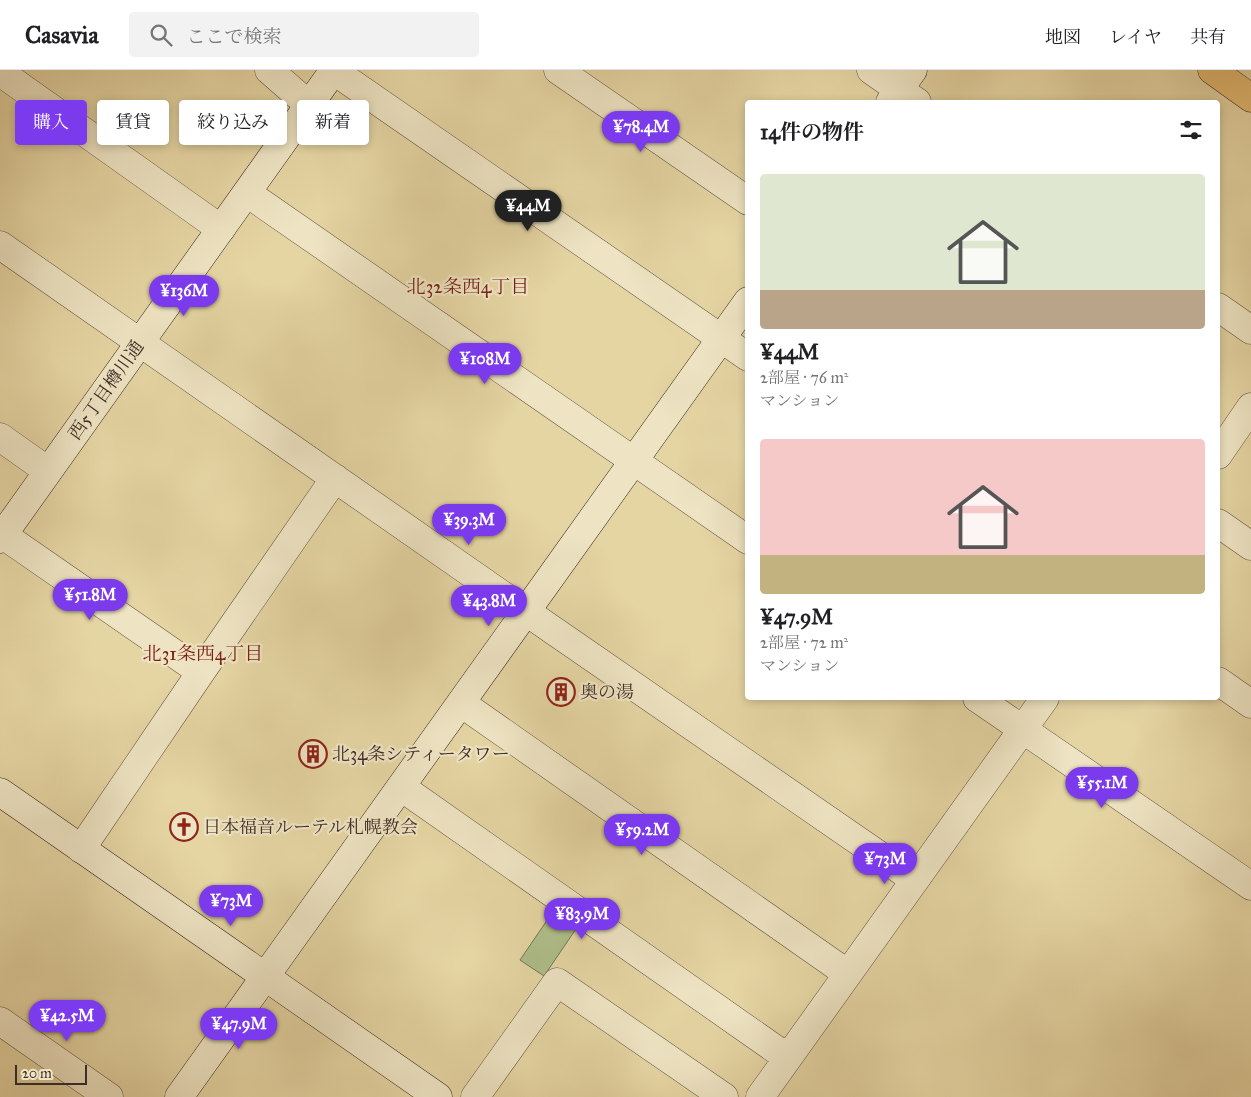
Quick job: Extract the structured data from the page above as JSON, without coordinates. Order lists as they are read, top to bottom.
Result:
{
  "streets": {
    "street": ["西5丁目樽川通"]
  },
  "districts": ["北32条西4丁目", "北31条西4丁目"],
  "places": {
    "building": ["奥の湯", "北34条シティータワー"],
    "church": ["日本福音ルーテル札幌教会"]
  },
  "scale_bar": "20 m",
  "page": {
    "header": "Casavia",
    "search": "ここで検索",
    "nav": ["地図", "レイヤ", "共有"],
    "chip": [
      "購入",
      "賃貸",
      "絞り込み",
      "新着"
    ],
    "heading": "14件の物件",
    "price": [
      "¥78.4M",
      "¥44M",
      "¥136M",
      "¥108M",
      "¥39.3M",
      "¥51.8M",
      "¥43.8M",
      "¥55.1M",
      "¥59.2M",
      "¥73M",
      "¥73M",
      "¥83.9M",
      "¥42.5M",
      "¥47.9M"
    ],
    "list": [
      {
        "name": "¥44M",
        "note": "2部屋 · 76 m² · マンション"
      },
      {
        "name": "¥47.9M",
        "note": "2部屋 · 72 m² · マンション"
      }
    ],
    "scale": "20 m"
  }
}
